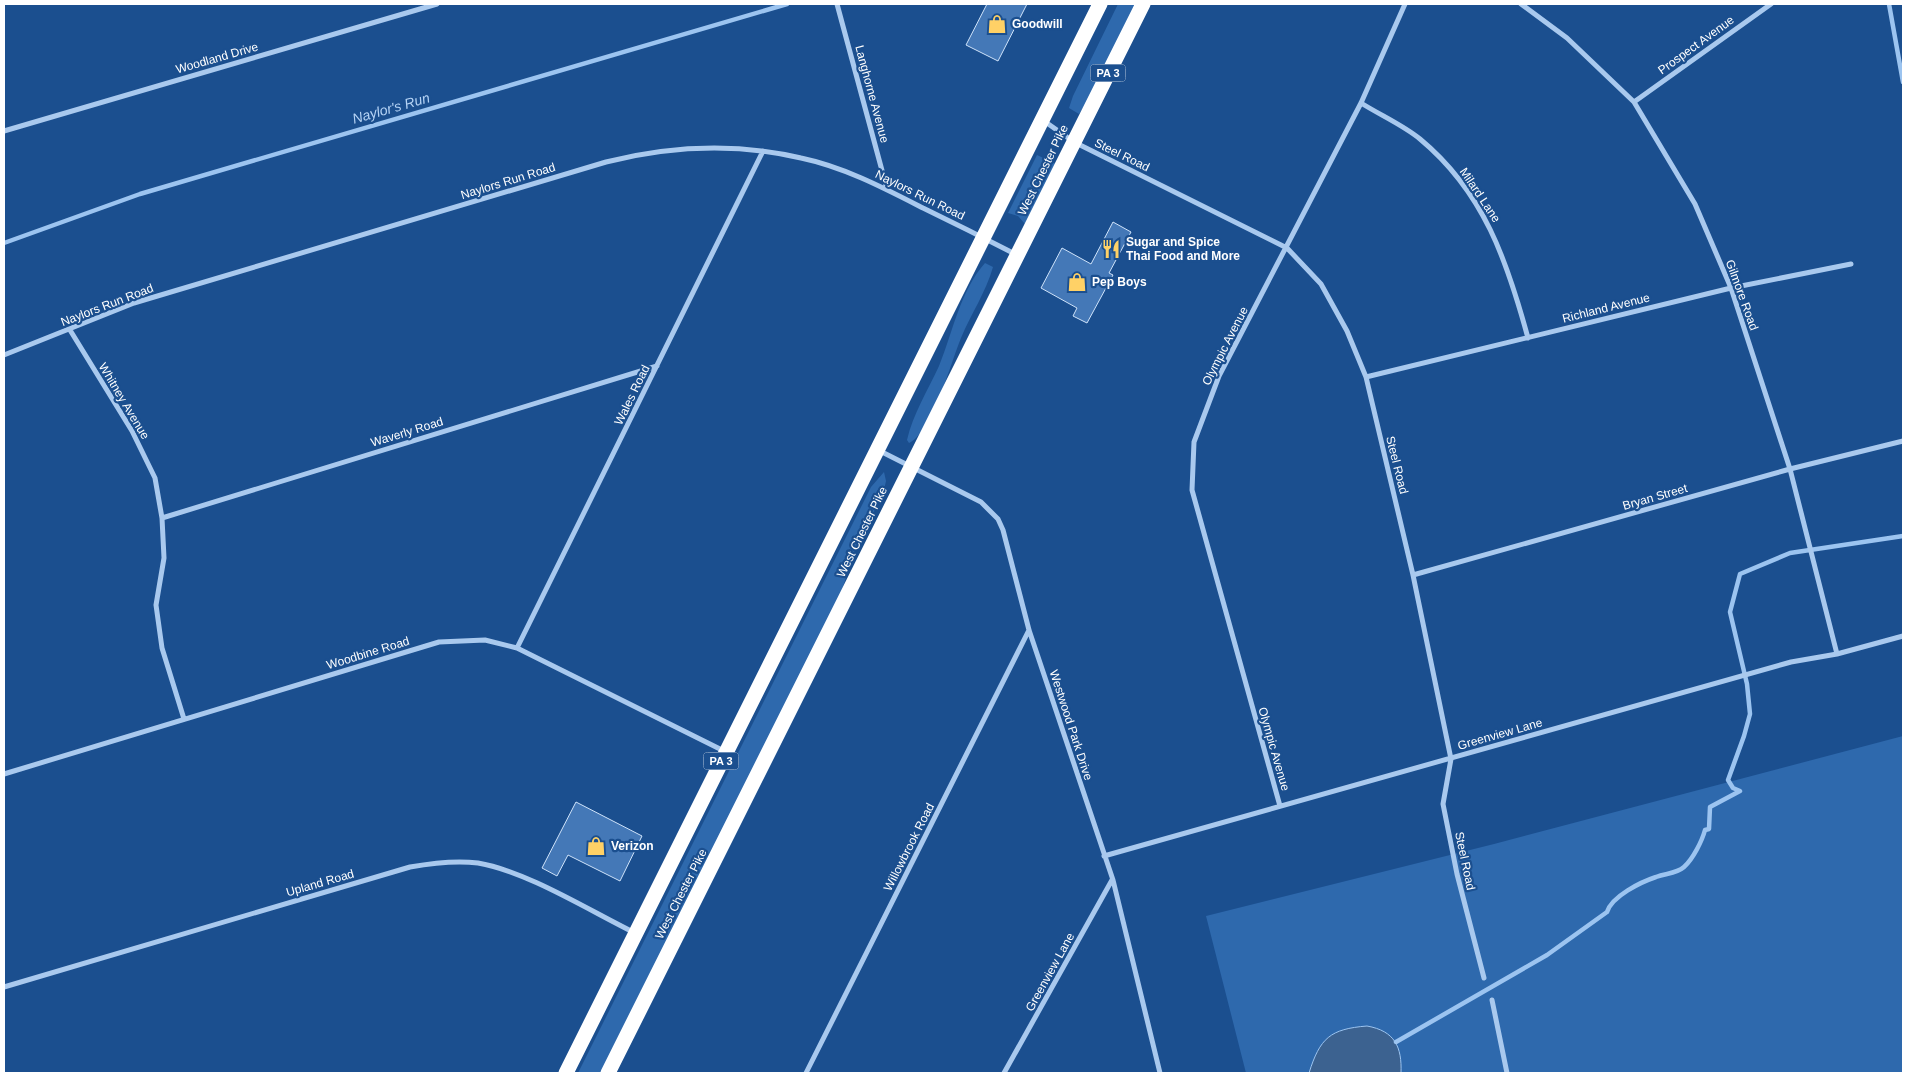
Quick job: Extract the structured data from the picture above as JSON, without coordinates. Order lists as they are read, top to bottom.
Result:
{
  "streets": {
    "highway": ["PA 3", "West Chester Pike"],
    "street": [
      "Prospect Avenue",
      "Woodland Drive",
      "Langhorne Avenue",
      "Steel Road",
      "Naylors Run Road",
      "Milard Lane",
      "Gilmore Road",
      "Richland Avenue",
      "Olympic Avenue",
      "Wales Road",
      "Whitney Avenue",
      "Waverly Road",
      "Bryan Street",
      "Woodbine Road",
      "Westwood Park Drive",
      "Greenview Lane",
      "Willowbrook Road",
      "Upland Road"
    ]
  },
  "crossings": [
    ["Prospect Avenue", "Gilmore Road"],
    ["Langhorne Avenue", "Naylors Run Road"],
    ["Steel Road", "West Chester Pike"],
    ["Steel Road", "Richland Avenue"],
    ["Steel Road", "Olympic Avenue"],
    ["Steel Road", "Bryan Street"],
    ["Steel Road", "Greenview Lane"],
    ["West Chester Pike", "Naylors Run Road"],
    ["West Chester Pike", "Woodbine Road"],
    ["West Chester Pike", "Westwood Park Drive"],
    ["West Chester Pike", "Upland Road"],
    ["Naylors Run Road", "Wales Road"],
    ["Naylors Run Road", "Whitney Avenue"],
    ["Milard Lane", "Richland Avenue"],
    ["Milard Lane", "Olympic Avenue"],
    ["Gilmore Road", "Richland Avenue"],
    ["Gilmore Road", "Bryan Street"],
    ["Gilmore Road", "Greenview Lane"],
    ["Olympic Avenue", "Greenview Lane"],
    ["Wales Road", "Waverly Road"],
    ["Wales Road", "Woodbine Road"],
    ["Whitney Avenue", "Waverly Road"],
    ["Whitney Avenue", "Woodbine Road"],
    ["Westwood Park Drive", "Greenview Lane"],
    ["Westwood Park Drive", "Willowbrook Road"]
  ],
  "water": ["Naylor's Run"],
  "places": {
    "shop": ["Goodwill", "Pep Boys", "Verizon"],
    "restaurant": ["Sugar and Spice Thai Food and More"]
  }
}
